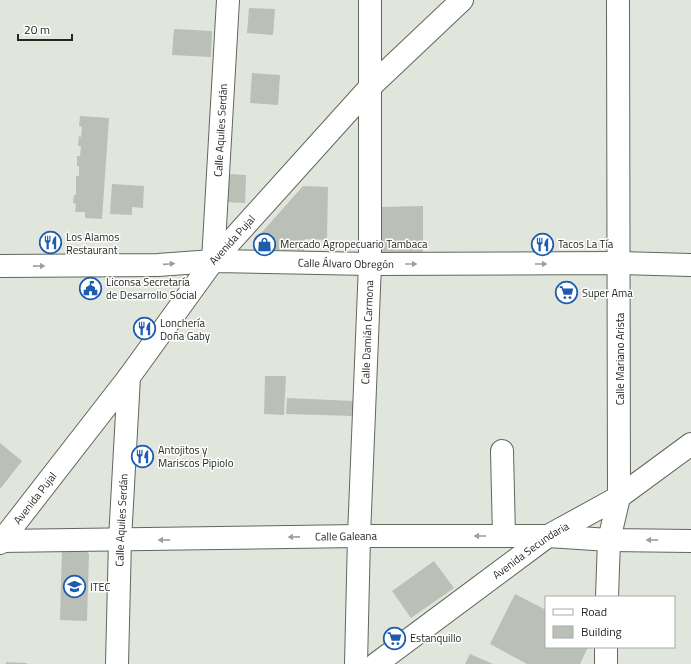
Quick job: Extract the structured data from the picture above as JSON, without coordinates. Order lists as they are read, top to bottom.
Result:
{
  "streets": {
    "street": [
      "Calle Aquiles Serdán",
      "Avenida Pujal",
      "Calle Álvaro Obregón",
      "Calle Damián Carmona",
      "Calle Mariano Arista",
      "Calle Galeana",
      "Avenida Secundaria"
    ]
  },
  "crossings": [
    ["Calle Aquiles Serdán", "Avenida Pujal"],
    ["Calle Aquiles Serdán", "Calle Álvaro Obregón"],
    ["Calle Aquiles Serdán", "Calle Galeana"],
    ["Avenida Pujal", "Calle Álvaro Obregón"],
    ["Avenida Pujal", "Calle Damián Carmona"],
    ["Avenida Pujal", "Calle Galeana"],
    ["Calle Álvaro Obregón", "Calle Damián Carmona"],
    ["Calle Álvaro Obregón", "Calle Mariano Arista"],
    ["Calle Damián Carmona", "Calle Galeana"],
    ["Calle Mariano Arista", "Calle Galeana"],
    ["Calle Mariano Arista", "Avenida Secundaria"],
    ["Calle Galeana", "Avenida Secundaria"]
  ],
  "one_way": ["Calle Álvaro Obregón", "Calle Galeana"],
  "places": {
    "restaurant": [
      "Los Alamos Restaurant",
      "Tacos La Tía",
      "Lonchería Doña Gaby",
      "Antojitos y Mariscos Pipiolo"
    ],
    "shop": ["Mercado Agropecuario Tambaca"],
    "public building": ["Liconsa Secretaría de Desarrollo Social"],
    "supermarket": ["Super Ama", "Estanquillo"],
    "school or university": ["ITEC"]
  },
  "legend": ["Road", "Building"],
  "scale_bar": "20 m"
}
